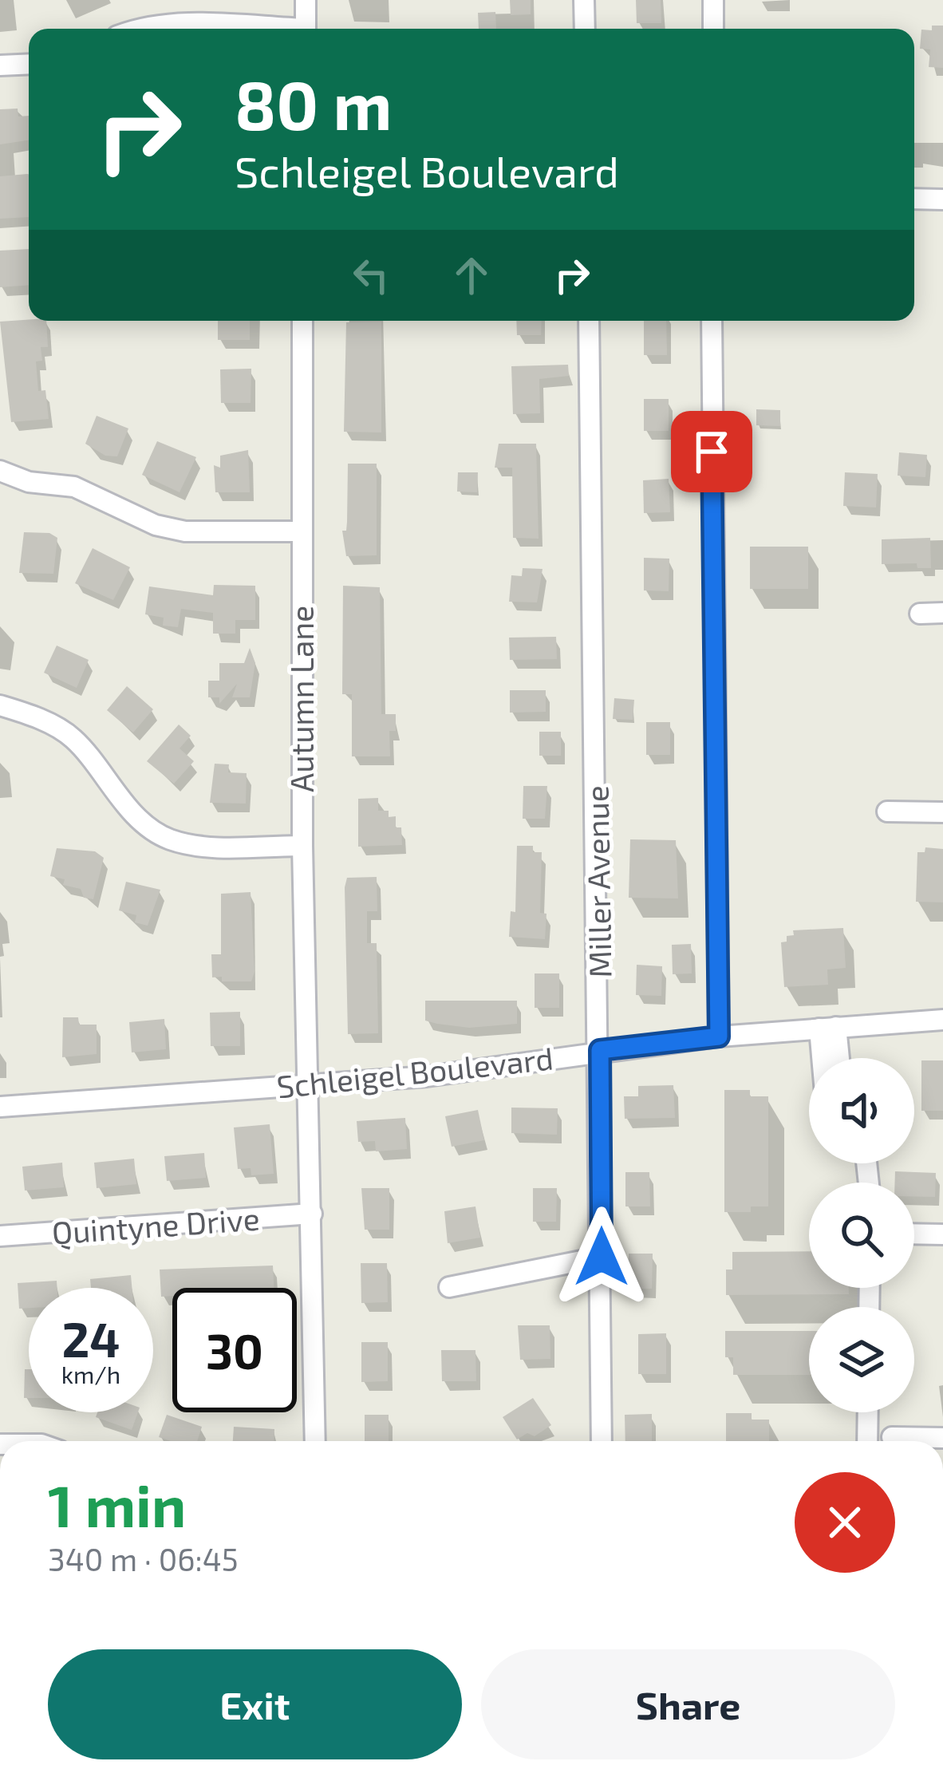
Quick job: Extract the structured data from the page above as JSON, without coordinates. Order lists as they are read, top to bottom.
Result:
{
  "streets": {
    "street": [
      "Autumn Lane",
      "Miller Avenue",
      "Schleigel Boulevard",
      "Quintyne Drive"
    ]
  },
  "crossings": [
    ["Autumn Lane", "Schleigel Boulevard"],
    ["Autumn Lane", "Quintyne Drive"],
    ["Miller Avenue", "Schleigel Boulevard"]
  ],
  "page": {
    "turn": ["80 m", "Schleigel Boulevard"],
    "speed": "24 km/h",
    "limit": "30",
    "heading": ["1 min", "340 m · 06:45"],
    "buttons": ["Exit", "Share"]
  }
}
